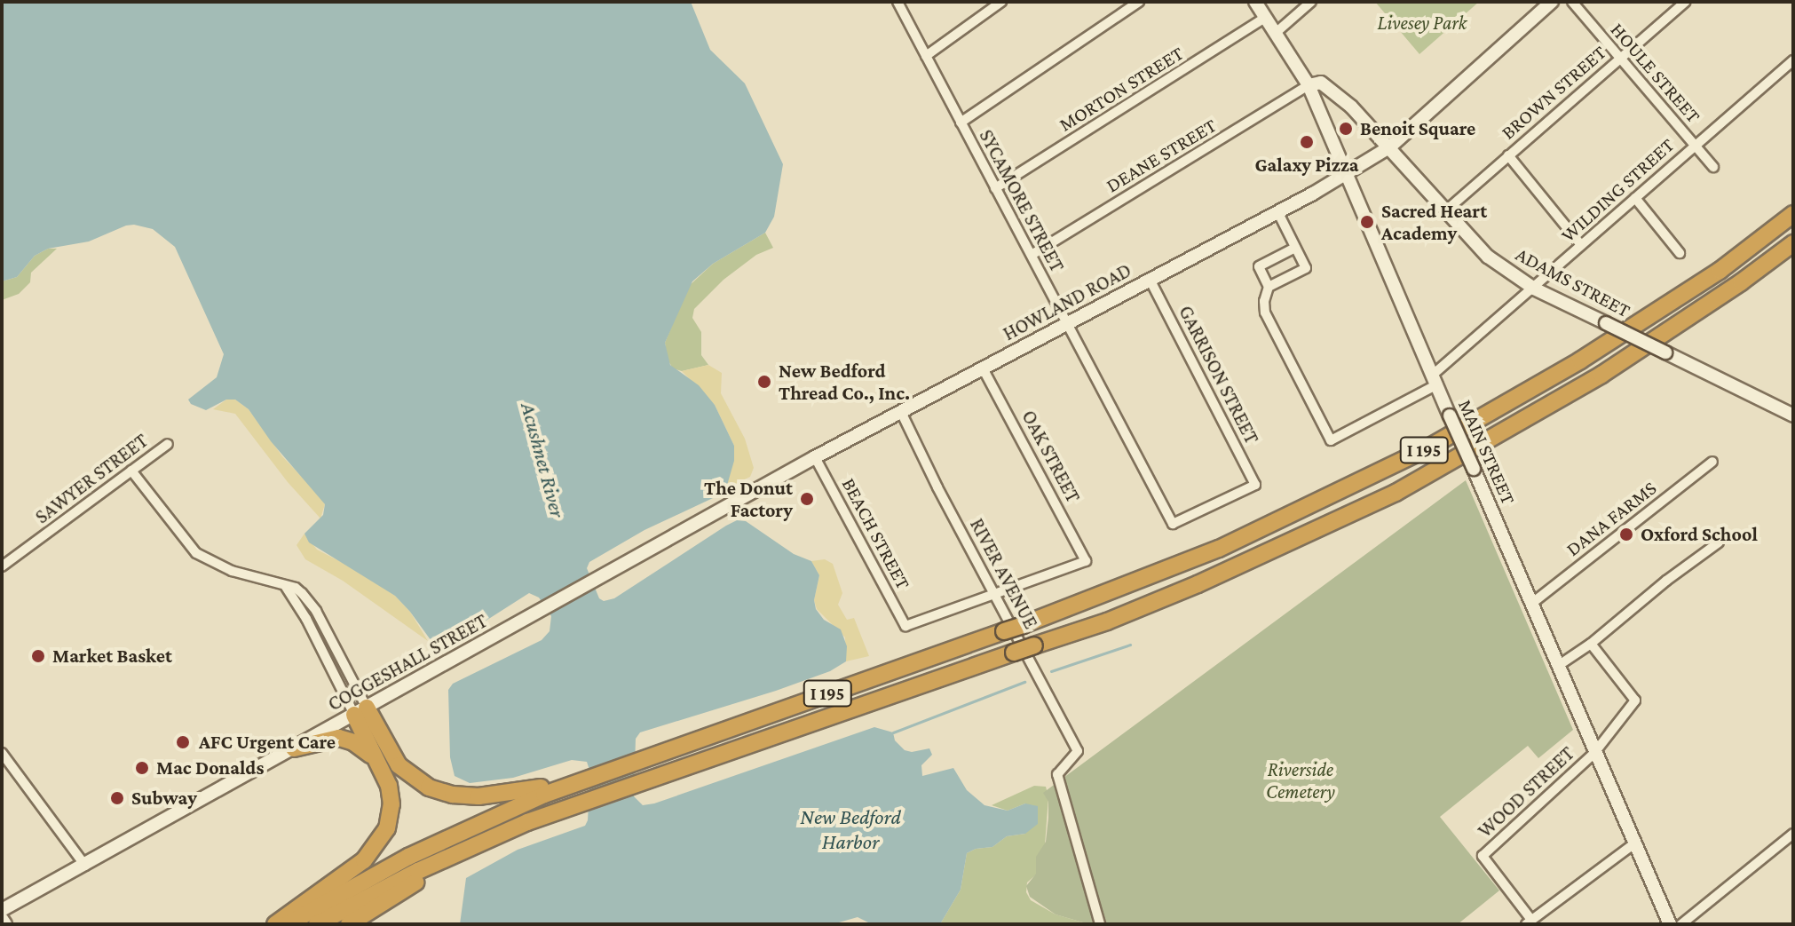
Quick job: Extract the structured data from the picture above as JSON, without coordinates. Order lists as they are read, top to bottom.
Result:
{
  "streets": {
    "highway": ["I 195"],
    "main road": [
      "ADAMS STREET",
      "HOWLAND ROAD",
      "MAIN STREET",
      "COGGESHALL STREET"
    ],
    "street": [
      "HOULE STREET",
      "MORTON STREET",
      "BROWN STREET",
      "DEANE STREET",
      "WILDING STREET",
      "SYCAMORE STREET",
      "GARRISON STREET",
      "OAK STREET",
      "SAWYER STREET",
      "DANA FARMS",
      "BEACH STREET",
      "RIVER AVENUE",
      "WOOD STREET"
    ]
  },
  "crossings": [
    ["HOULE STREET", "BROWN STREET"],
    ["HOULE STREET", "WILDING STREET"],
    ["MORTON STREET", "SYCAMORE STREET"],
    ["MORTON STREET", "MAIN STREET"],
    ["BROWN STREET", "ADAMS STREET"],
    ["DEANE STREET", "SYCAMORE STREET"],
    ["DEANE STREET", "ADAMS STREET"],
    ["DEANE STREET", "MAIN STREET"],
    ["WILDING STREET", "ADAMS STREET"],
    ["WILDING STREET", "MAIN STREET"],
    ["SYCAMORE STREET", "HOWLAND ROAD"],
    ["SYCAMORE STREET", "GARRISON STREET"],
    ["ADAMS STREET", "HOWLAND ROAD"],
    ["ADAMS STREET", "MAIN STREET"],
    ["HOWLAND ROAD", "GARRISON STREET"],
    ["HOWLAND ROAD", "MAIN STREET"],
    ["HOWLAND ROAD", "OAK STREET"],
    ["HOWLAND ROAD", "BEACH STREET"],
    ["HOWLAND ROAD", "RIVER AVENUE"],
    ["HOWLAND ROAD", "COGGESHALL STREET"],
    ["MAIN STREET", "DANA FARMS"],
    ["MAIN STREET", "WOOD STREET"],
    ["OAK STREET", "BEACH STREET"],
    ["OAK STREET", "RIVER AVENUE"],
    ["BEACH STREET", "RIVER AVENUE"]
  ],
  "water": ["Acushnet River", "New Bedford Harbor"],
  "parks": ["Livesey Park", "Riverside Cemetery"],
  "places": [
    "Benoit Square",
    "Galaxy Pizza",
    "Sacred Heart Academy",
    "New Bedford Thread Co., Inc.",
    "The Donut Factory",
    "Oxford School",
    "Market Basket",
    "AFC Urgent Care",
    "Mac Donalds",
    "Subway"
  ]
}
